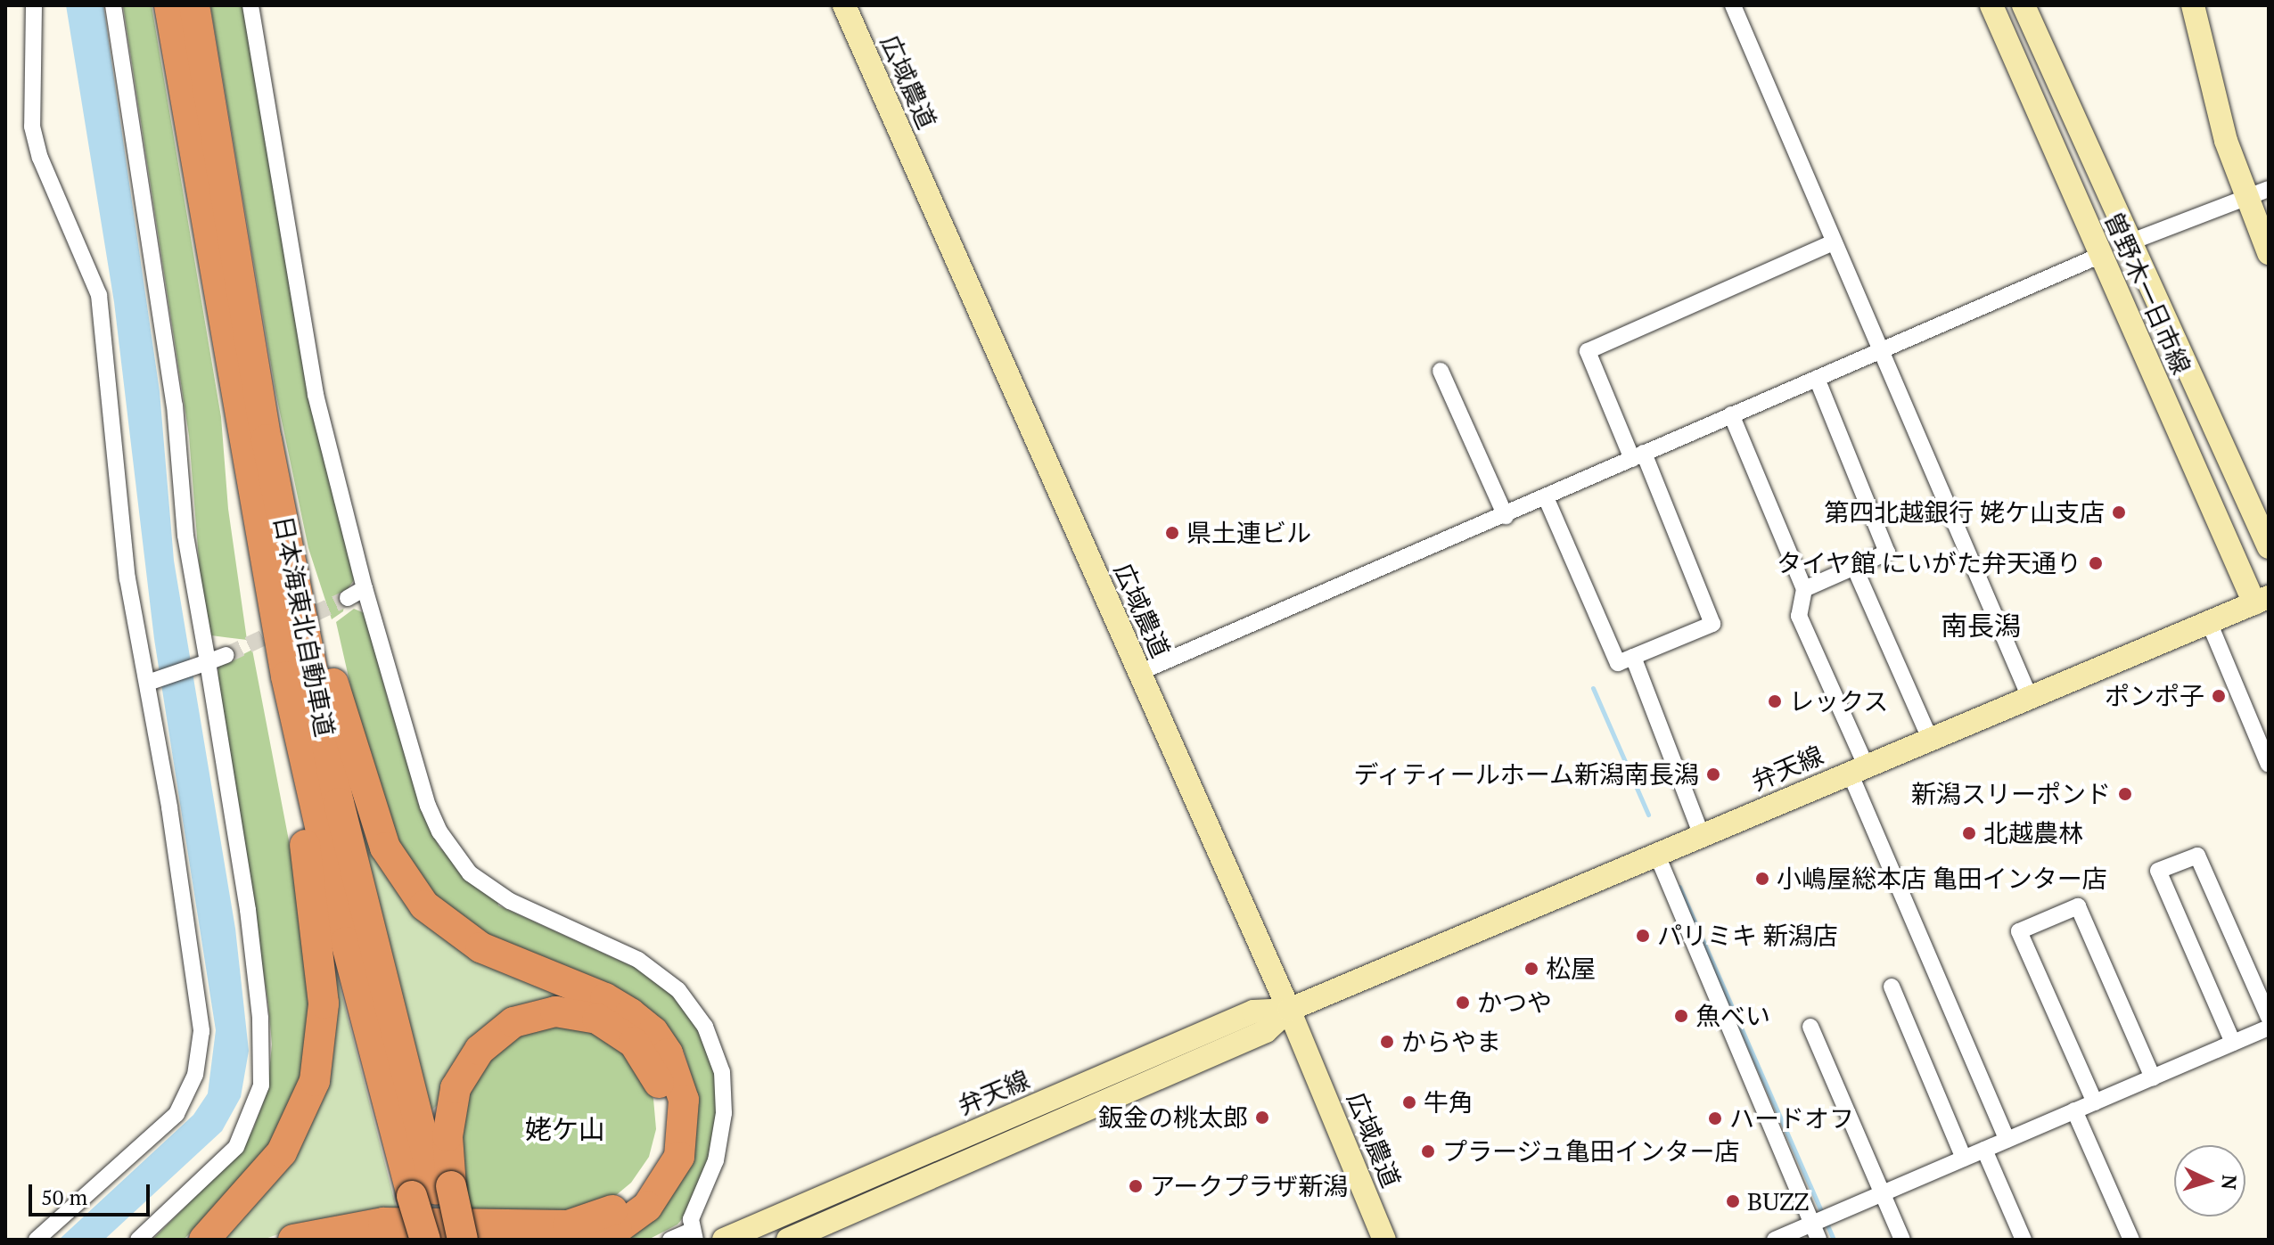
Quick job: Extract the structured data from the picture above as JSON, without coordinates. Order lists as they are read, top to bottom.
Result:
{
  "streets": {
    "highway": ["日本海東北自動車道"],
    "street": ["広域農道", "曽野木一日市線", "弁天線"]
  },
  "crossings": [
    ["広域農道", "弁天線"],
    ["曽野木一日市線", "弁天線"]
  ],
  "districts": ["南長潟", "姥ケ山"],
  "places": [
    "第四北越銀行 姥ケ山支店",
    "県土連ビル",
    "タイヤ館 にいがた弁天通り",
    "ポンポ子",
    "レックス",
    "ディティールホーム新潟南長潟",
    "新潟スリーポンド",
    "北越農林",
    "小嶋屋総本店 亀田インター店",
    "パリミキ 新潟店",
    "松屋",
    "かつや",
    "魚べい",
    "からやま",
    "牛角",
    "鈑金の桃太郎",
    "ハードオフ",
    "プラージュ亀田インター店",
    "アークプラザ新潟",
    "BUZZ"
  ],
  "scale_bar": "50 m",
  "north": "right"
}
